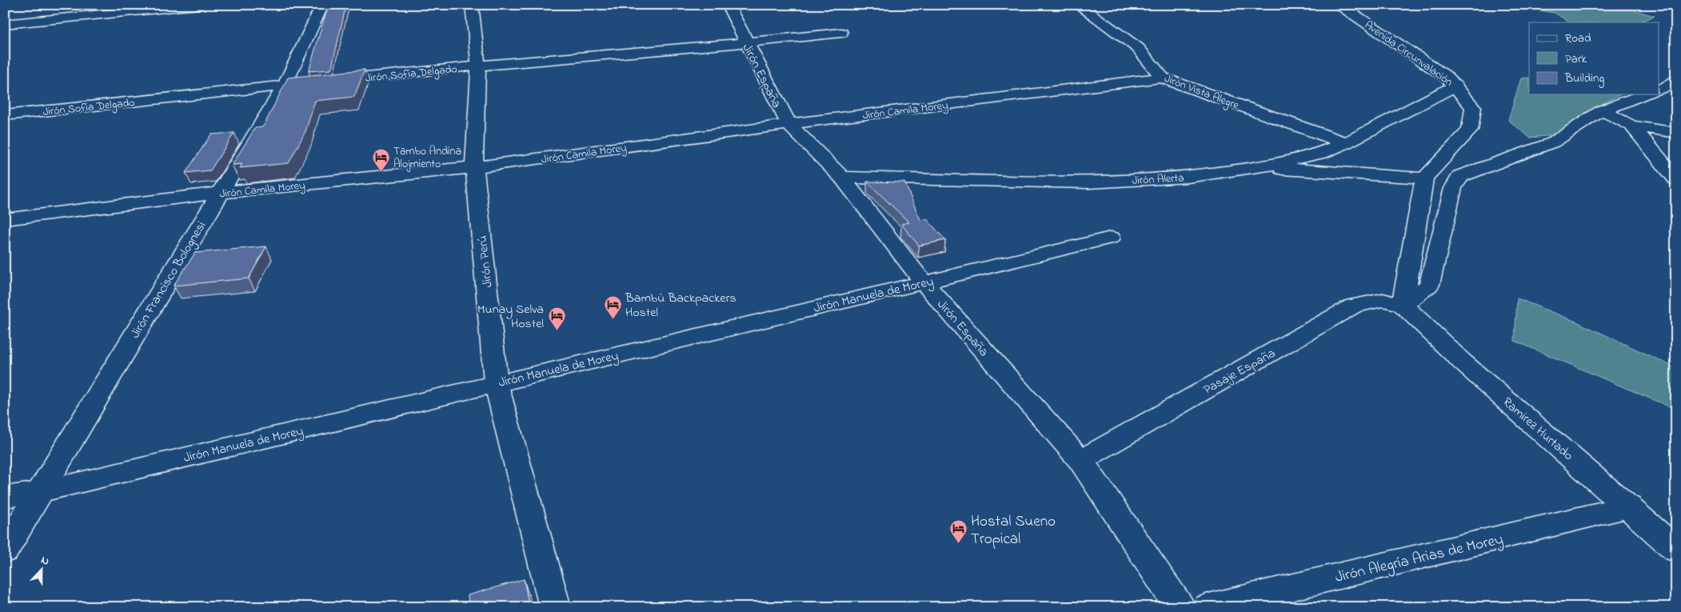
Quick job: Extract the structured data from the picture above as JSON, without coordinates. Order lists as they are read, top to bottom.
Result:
{
  "streets": {
    "street": [
      "Avenida Circunvalación",
      "Jirón Sofía Delgado",
      "Jirón España",
      "Jirón Vista Alegre",
      "Jirón Camila Morey",
      "Jirón Alerta",
      "Jirón Perú",
      "Jirón Francisco Bolognesi",
      "Jirón Manuela de Morey",
      "Pasaje España",
      "Ramirez Hurtado",
      "Jirón Alegría Arias de Morey"
    ]
  },
  "crossings": [
    ["Avenida Circunvalación", "Jirón Alerta"],
    ["Jirón Sofía Delgado", "Jirón España"],
    ["Jirón Sofía Delgado", "Jirón Perú"],
    ["Jirón Sofía Delgado", "Jirón Francisco Bolognesi"],
    ["Jirón España", "Jirón Camila Morey"],
    ["Jirón España", "Jirón Alerta"],
    ["Jirón España", "Jirón Manuela de Morey"],
    ["Jirón España", "Pasaje España"],
    ["Jirón Vista Alegre", "Jirón Camila Morey"],
    ["Jirón Vista Alegre", "Jirón Alerta"],
    ["Jirón Camila Morey", "Jirón Perú"],
    ["Jirón Camila Morey", "Jirón Francisco Bolognesi"],
    ["Jirón Perú", "Jirón Manuela de Morey"],
    ["Jirón Francisco Bolognesi", "Jirón Manuela de Morey"],
    ["Pasaje España", "Ramirez Hurtado"],
    ["Ramirez Hurtado", "Jirón Alegría Arias de Morey"]
  ],
  "places": {
    "hotel": [
      "Tambo Andina Alojmiento",
      "Bambù Backpackers Hostel",
      "Munay Selva Hostel",
      "Hostal Sueno Tropical"
    ]
  },
  "legend": ["Road", "Park", "Building"],
  "north": "top"
}
